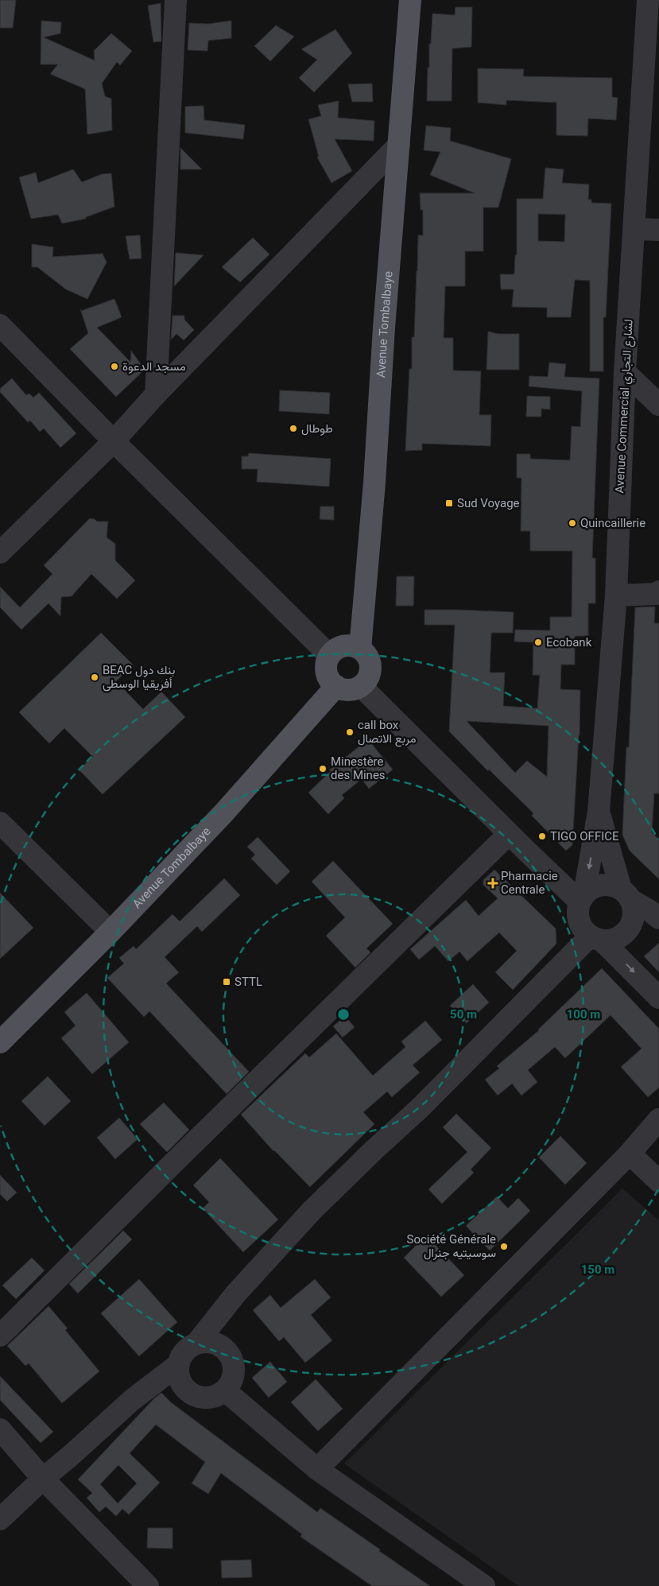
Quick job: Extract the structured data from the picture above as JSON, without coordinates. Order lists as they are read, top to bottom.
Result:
{
  "streets": {
    "main road": ["Avenue Tombalbaye"],
    "street": ["Avenue Commercial لشارع التجاري"]
  },
  "places": {
    "other": [
      "مسجد الدعوة",
      "طوطال",
      "Quincaillerie",
      "Ecobank",
      "BEAC بنك دول أفريقيا الوسطى",
      "call box مربع الاتصال",
      "Minestère des Mines",
      "TIGO OFFICE",
      "Société Générale سوسيتيه جنرال"
    ],
    "transit": ["Sud Voyage", "STTL"],
    "health": ["Pharmacie Centrale"]
  },
  "rings": ["50 m", "100 m", "150 m"]
}
